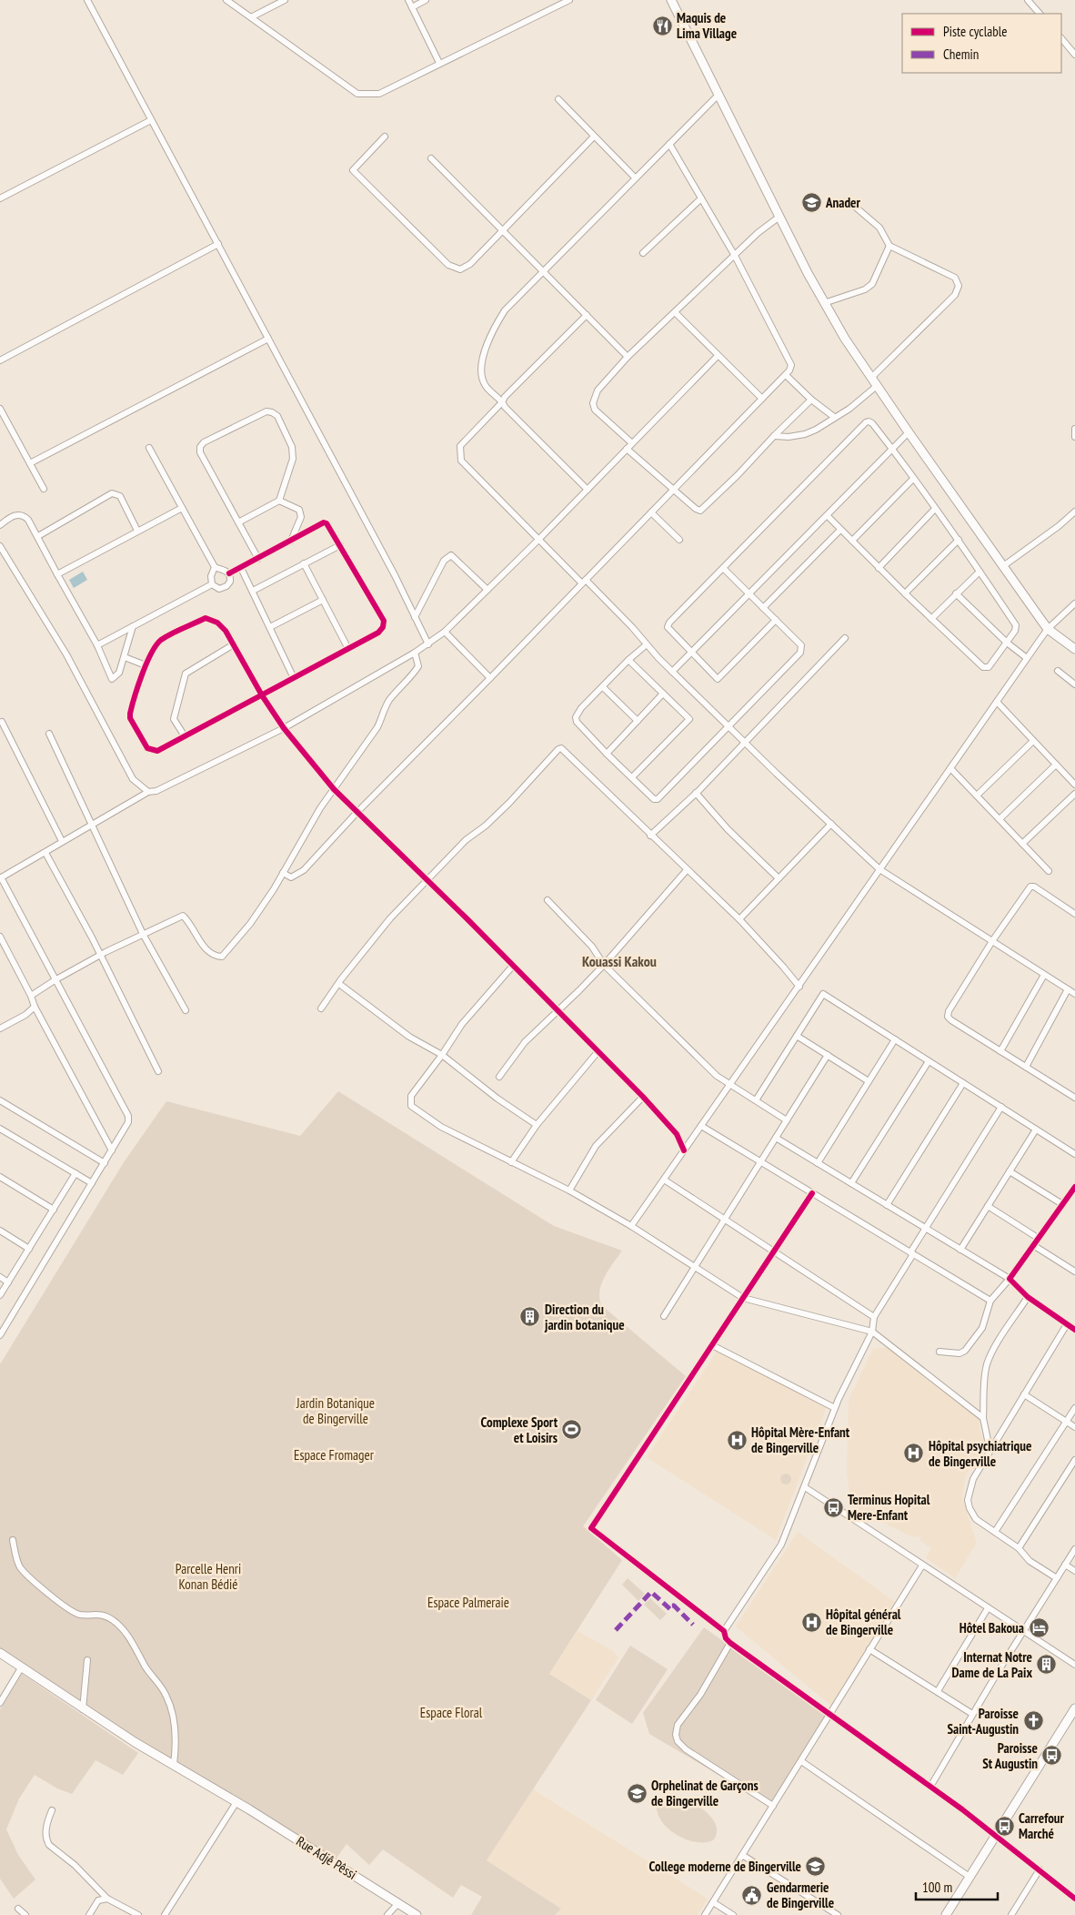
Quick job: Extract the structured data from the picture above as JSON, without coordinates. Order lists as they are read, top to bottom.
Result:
{
  "streets": {
    "street": ["Rue Adjê Pêssi"]
  },
  "districts": ["Kouassi Kakou"],
  "parks": [
    "Jardin Botanique de Bingerville",
    "Espace Fromager",
    "Parcelle Henri Konan Bédié",
    "Espace Palmeraie",
    "Espace Floral"
  ],
  "places": {
    "restaurant": ["Maquis de Lima Village"],
    "school or university": ["Anader", "Orphelinat de Garçons de Bingerville", "College moderne de Bingerville"],
    "building": ["Direction du jardin botanique", "Internat Notre Dame de La Paix"],
    "sports": ["Complexe Sport et Loisirs"],
    "hospital": ["Hôpital Mère-Enfant de Bingerville", "Hôpital psychiatrique de Bingerville", "Hôpital général de Bingerville"],
    "bus stop": ["Terminus Hopital Mere-Enfant", "Paroisse St Augustin", "Carrefour Marché"],
    "hotel": ["Hôtel Bakoua"],
    "church": ["Paroisse Saint-Augustin"],
    "public building": ["Gendarmerie de Bingerville"]
  },
  "legend": ["Piste cyclable", "Chemin"],
  "scale_bar": "100 m"
}
